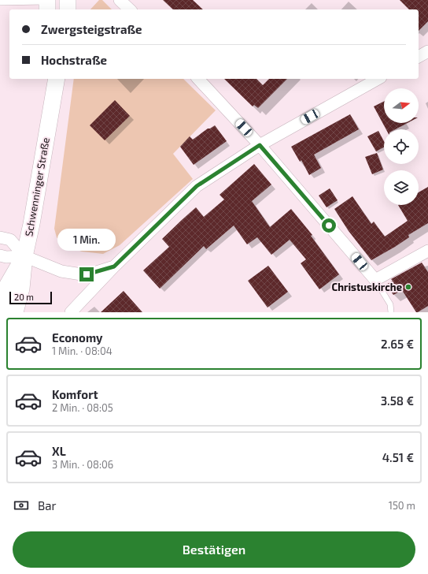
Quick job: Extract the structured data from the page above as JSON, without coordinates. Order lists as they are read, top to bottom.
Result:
{
  "streets": {
    "main road": ["Schwenninger Straße"]
  },
  "places": ["Christuskirche"],
  "scale_bar": "20 m",
  "north": "right",
  "page": {
    "banner": ["Zwergsteigstraße", "Hochstraße"],
    "bubble": "1 Min.",
    "scale": "20 m",
    "list": [
      {
        "name": "Economy",
        "note": "1 Min. · 08:04",
        "value": "2.65 €"
      },
      {
        "name": "Komfort",
        "note": "2 Min. · 08:05",
        "value": "3.58 €"
      },
      {
        "name": "XL",
        "note": "3 Min. · 08:06",
        "value": "4.51 €"
      }
    ],
    "pay": ["Bar", "150 m"],
    "buttons": "Bestätigen"
  }
}
